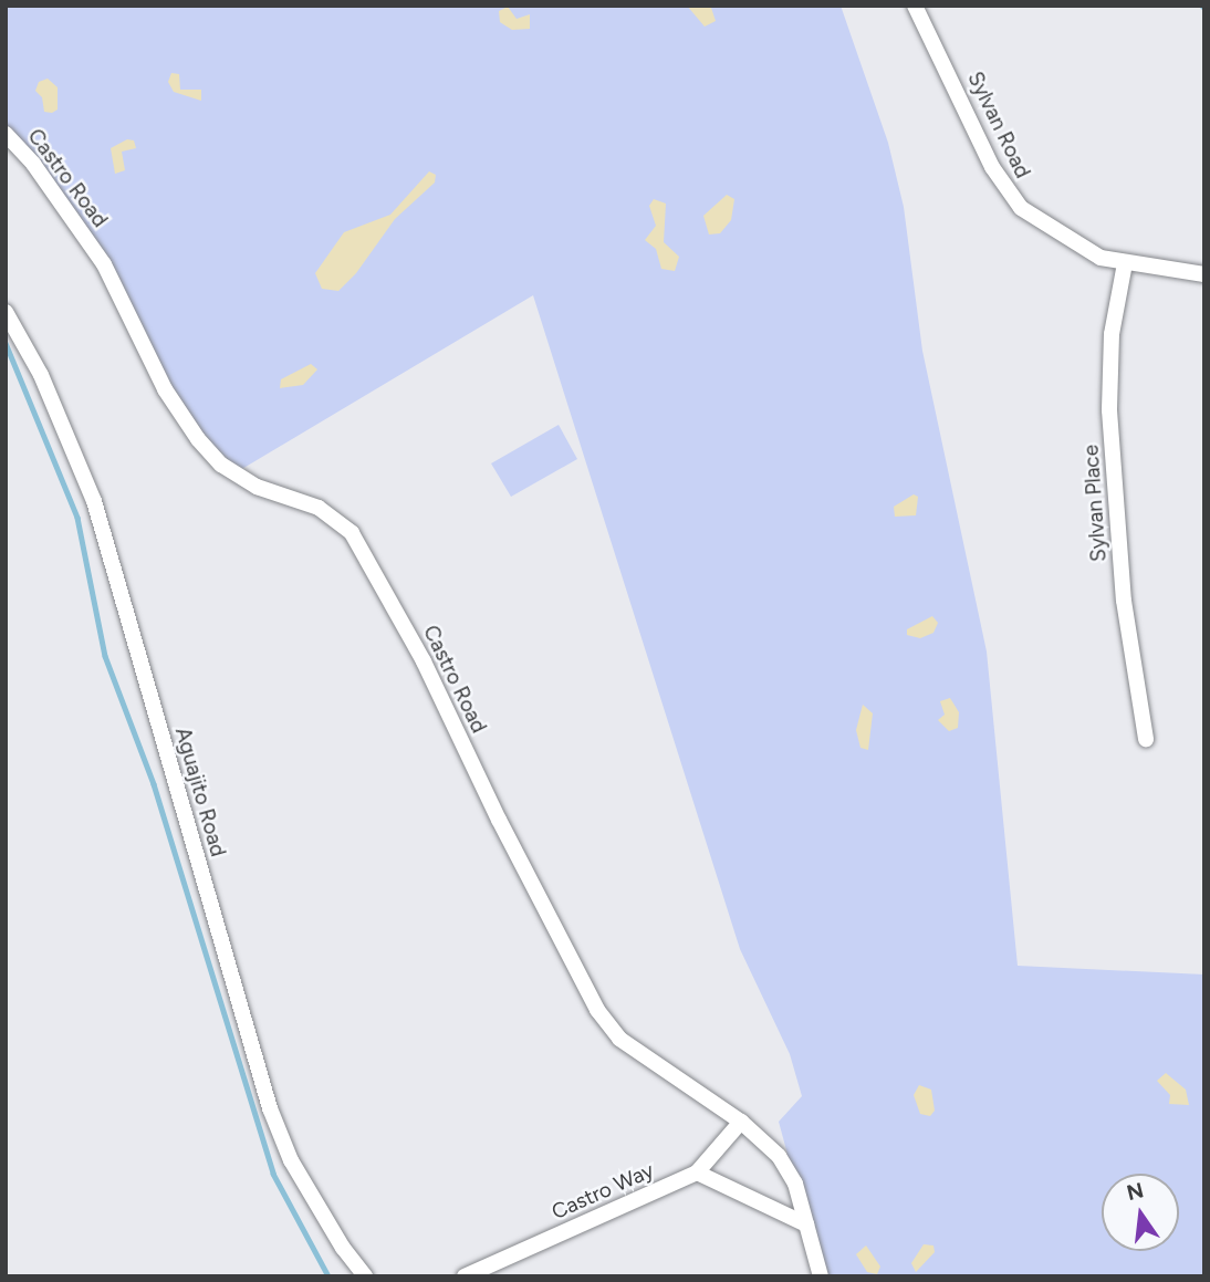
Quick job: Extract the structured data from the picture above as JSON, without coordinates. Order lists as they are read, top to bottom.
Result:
{
  "streets": {
    "street": [
      "Sylvan Road",
      "Castro Road",
      "Sylvan Place",
      "Aguajito Road",
      "Castro Way"
    ]
  },
  "crossings": [
    ["Sylvan Road", "Sylvan Place"],
    ["Castro Road", "Castro Way"]
  ],
  "north": "top"
}
